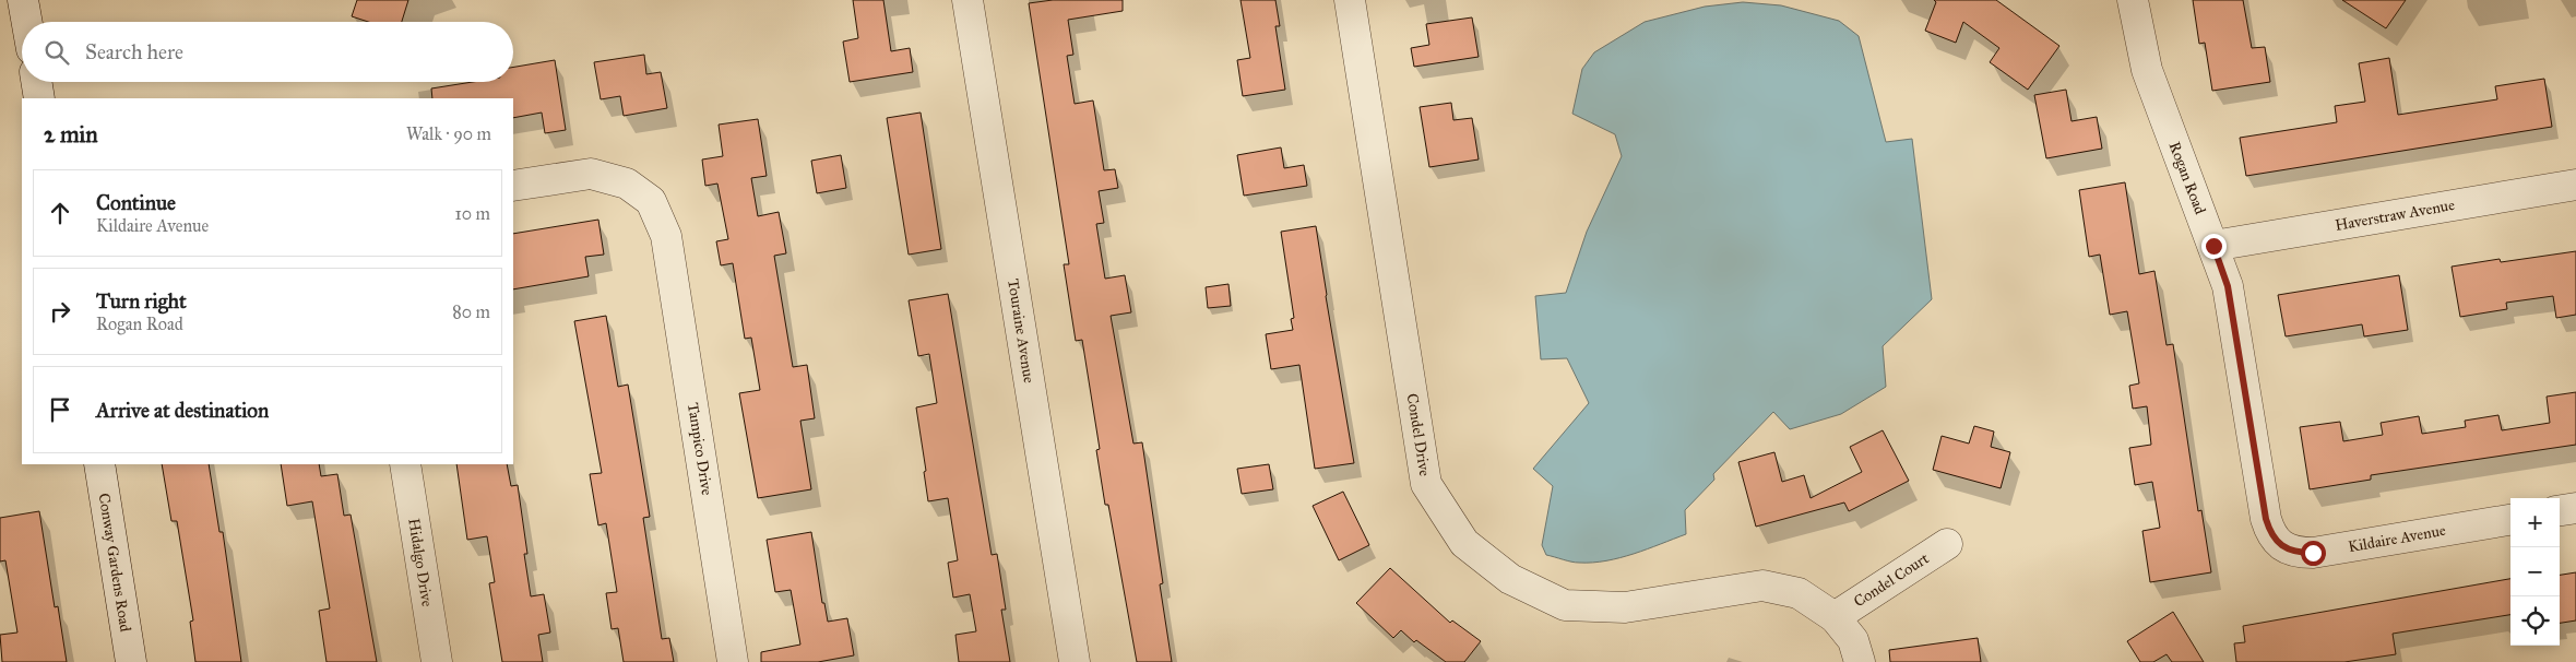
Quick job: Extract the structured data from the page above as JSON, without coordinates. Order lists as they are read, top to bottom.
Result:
{
  "streets": {
    "street": [
      "Rogan Road",
      "Haverstraw Avenue",
      "Touraine Avenue",
      "Condel Drive",
      "Tampico Drive",
      "Kildaire Avenue",
      "Conway Gardens Road",
      "Hidalgo Drive",
      "Condel Court"
    ]
  },
  "crossings": [
    ["Rogan Road", "Haverstraw Avenue"],
    ["Rogan Road", "Kildaire Avenue"],
    ["Condel Drive", "Condel Court"]
  ],
  "page": {
    "search": "Search here",
    "heading": ["2 min", "Walk · 90 m"],
    "list": [
      ["Continue", "Kildaire Avenue", "10 m"],
      ["Turn right", "Rogan Road", "80 m"],
      "Arrive at destination"
    ],
    "map_buttons": ["+", "−"]
  }
}
